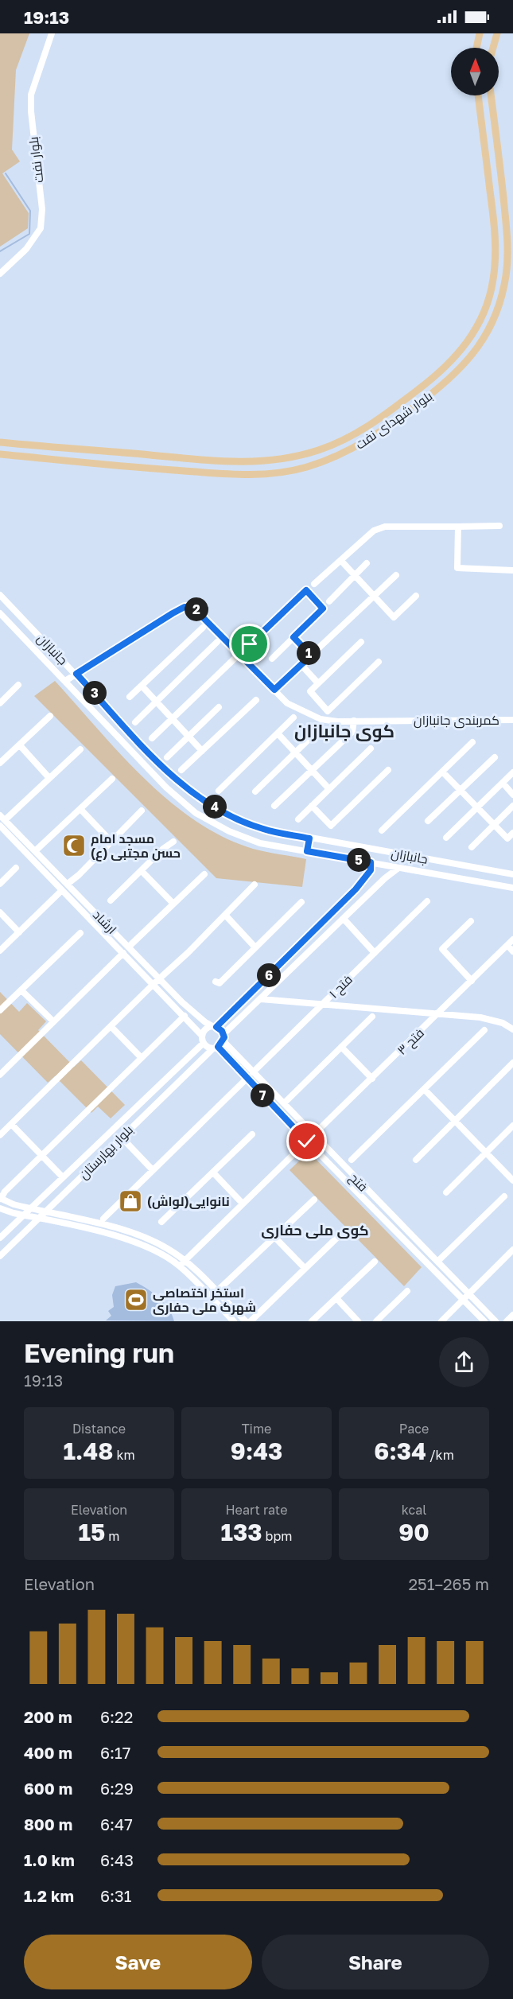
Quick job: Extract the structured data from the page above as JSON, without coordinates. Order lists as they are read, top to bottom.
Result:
{
  "streets": {
    "main road": ["بلوار شهدای نفت"],
    "street": [
      "بلوار نفت",
      "جانبازان",
      "کمربندی جانبازان",
      "ارشاد",
      "فتح ۱",
      "فتح ۳",
      "بلوار بهارستان",
      "فتح"
    ]
  },
  "crossings": [
    ["جانبازان", "کمربندی جانبازان"],
    ["ارشاد", "بلوار بهارستان"],
    ["ارشاد", "فتح"],
    ["فتح ۱", "فتح"],
    ["فتح ۳", "فتح"],
    ["بلوار بهارستان", "فتح"]
  ],
  "districts": ["کوی جانبازان", "کوی ملی حفاری"],
  "places": {
    "mosque": ["مسجد امام حسن مجتبی (ع)"],
    "shop": ["نانوایى(لواش)"],
    "sports": ["استخر اختصاصی شهرک ملی حفاری"]
  },
  "north": "top",
  "page": {
    "status": "19:13",
    "pins": [
      "2",
      "1",
      "3",
      "4",
      "5",
      "6",
      "7"
    ],
    "heading": ["Evening run", "19:13"],
    "stats": [
      ["Distance", "1.48 km"],
      ["Time", "9:43"],
      ["Pace", "6:34 /km"],
      ["Elevation", "15 m"],
      ["Heart rate", "133 bpm"],
      ["kcal", "90"]
    ],
    "chart": ["Elevation", "251–265 m"],
    "list": [
      {
        "name": "200 m",
        "note": "6:22"
      },
      {
        "name": "400 m",
        "note": "6:17"
      },
      {
        "name": "600 m",
        "note": "6:29"
      },
      {
        "name": "800 m",
        "note": "6:47"
      },
      {
        "name": "1.0 km",
        "note": "6:43"
      },
      {
        "name": "1.2 km",
        "note": "6:31"
      }
    ],
    "buttons": ["Save", "Share"]
  }
}
